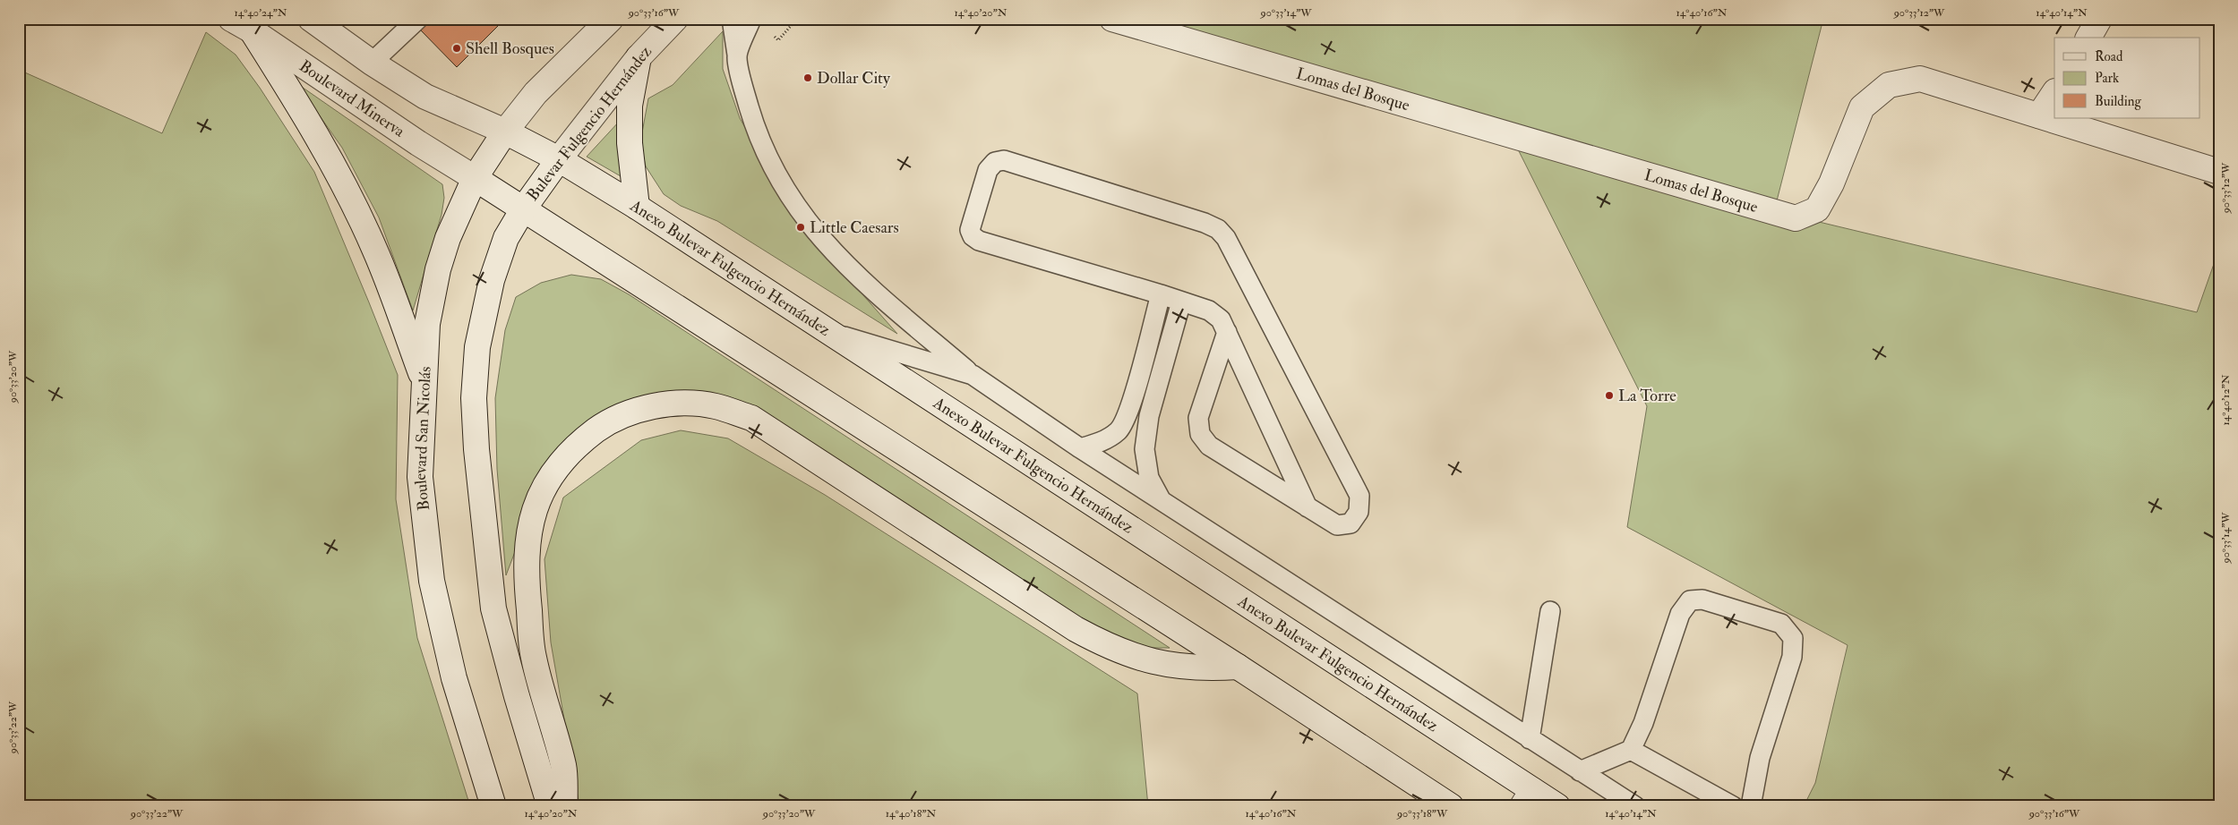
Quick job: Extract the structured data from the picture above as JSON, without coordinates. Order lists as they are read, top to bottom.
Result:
{
  "streets": {
    "main road": [
      "Lomas del Bosque",
      "Boulevard Minerva",
      "Bulevar Fulgencio Hernández",
      "Anexo Bulevar Fulgencio Hernández",
      "Boulevard San Nicolás"
    ]
  },
  "crossings": [
    ["Boulevard Minerva", "Boulevard San Nicolás"],
    ["Bulevar Fulgencio Hernández", "Anexo Bulevar Fulgencio Hernández"]
  ],
  "places": [
    "Shell Bosques",
    "Dollar City",
    "Little Caesars",
    "La Torre"
  ],
  "legend": ["Road", "Park", "Building"],
  "coordinates": [
    "14°40'24\"N",
    "90°33'16\"W",
    "14°40'20\"N",
    "90°33'14\"W",
    "14°40'16\"N",
    "90°33'12\"W",
    "14°40'14\"N",
    "90°33'20\"W",
    "14°40'12\"N",
    "90°33'22\"W",
    "14°40'18\"N",
    "90°33'18\"W"
  ]
}
